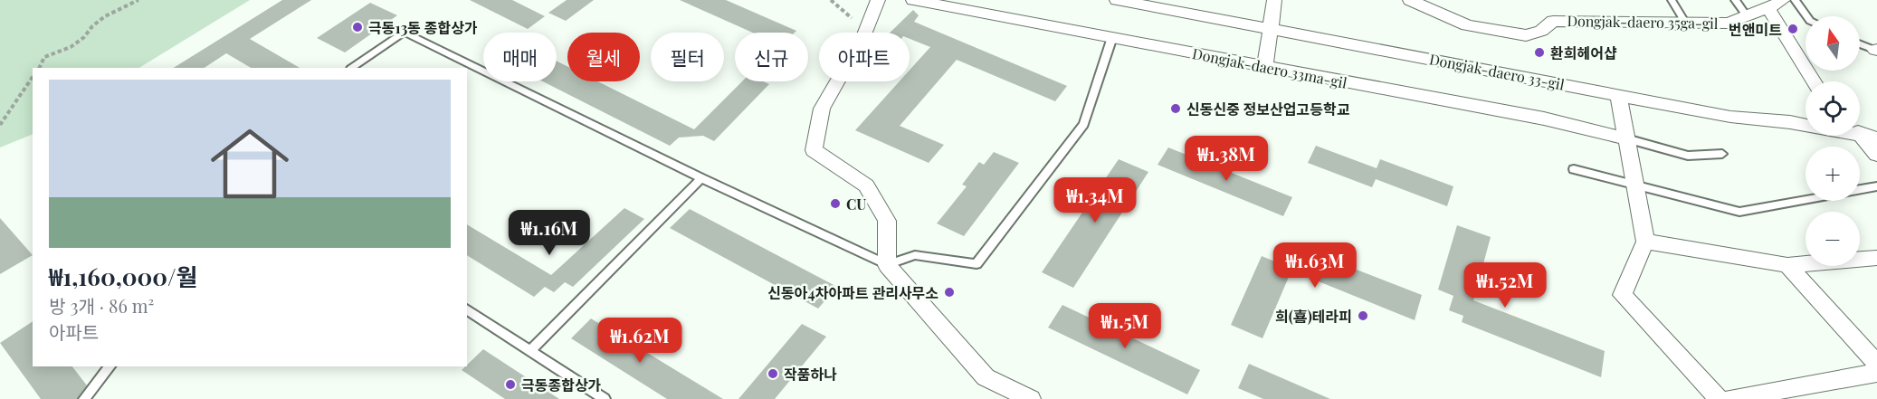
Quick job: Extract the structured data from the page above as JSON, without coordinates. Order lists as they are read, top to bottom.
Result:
{
  "streets": {
    "street": ["Dongjak-daero 35ga-gil", "Dongjak-daero 33ma-gil", "Dongjak-daero 33-gil"]
  },
  "places": [
    "극동13동 종합상가",
    "번앤미트",
    "환희헤어샵",
    "신동신중 정보산업고등학교",
    "CU",
    "신동아4차아파트 관리사무소",
    "희(喜)테라피",
    "작품하나",
    "극동종합상가"
  ],
  "north": "top",
  "page": {
    "map_buttons": ["+", "−"],
    "chip": [
      "매매",
      "월세",
      "필터",
      "신규",
      "아파트"
    ],
    "list": [
      {
        "name": "₩1,160,000/월",
        "note": "방 3개 · 86 m² · 아파트"
      }
    ],
    "price": [
      "₩1.38M",
      "₩1.34M",
      "₩1.16M",
      "₩1.63M",
      "₩1.52M",
      "₩1.5M",
      "₩1.62M"
    ]
  }
}
